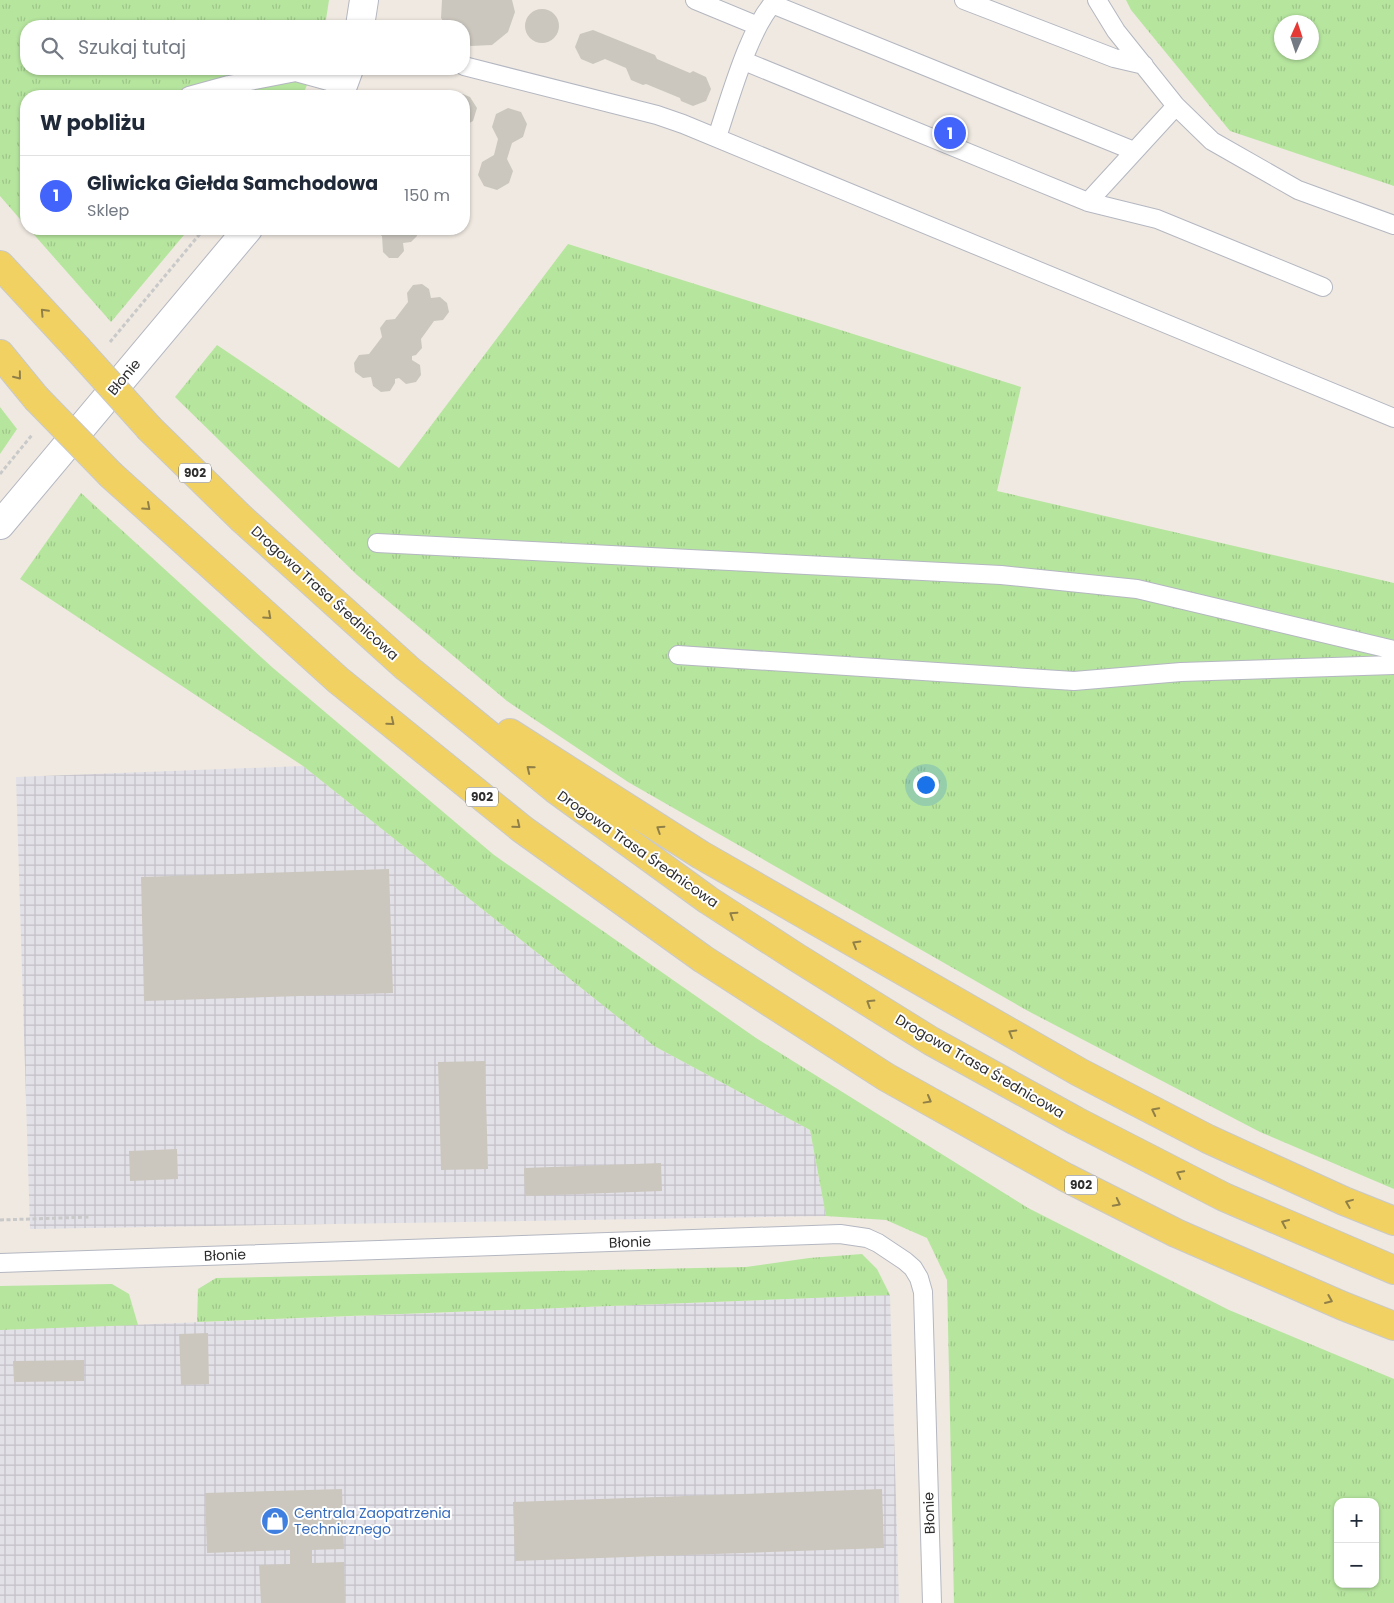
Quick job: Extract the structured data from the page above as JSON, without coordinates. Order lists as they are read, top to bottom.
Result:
{
  "streets": {
    "main road": ["902", "Drogowa Trasa Średnicowa"],
    "street": ["Błonie"]
  },
  "places": {
    "shop": ["Centrala Zaopatrzenia Technicznego"]
  },
  "north": "top",
  "page": {
    "search": "Szukaj tutaj",
    "heading": "W pobliżu",
    "pins": "1",
    "list": [
      {
        "mark": "1",
        "name": "Gliwicka Giełda Samchodowa",
        "note": "Sklep",
        "value": "150 m"
      }
    ],
    "map_buttons": ["+", "−"]
  }
}
